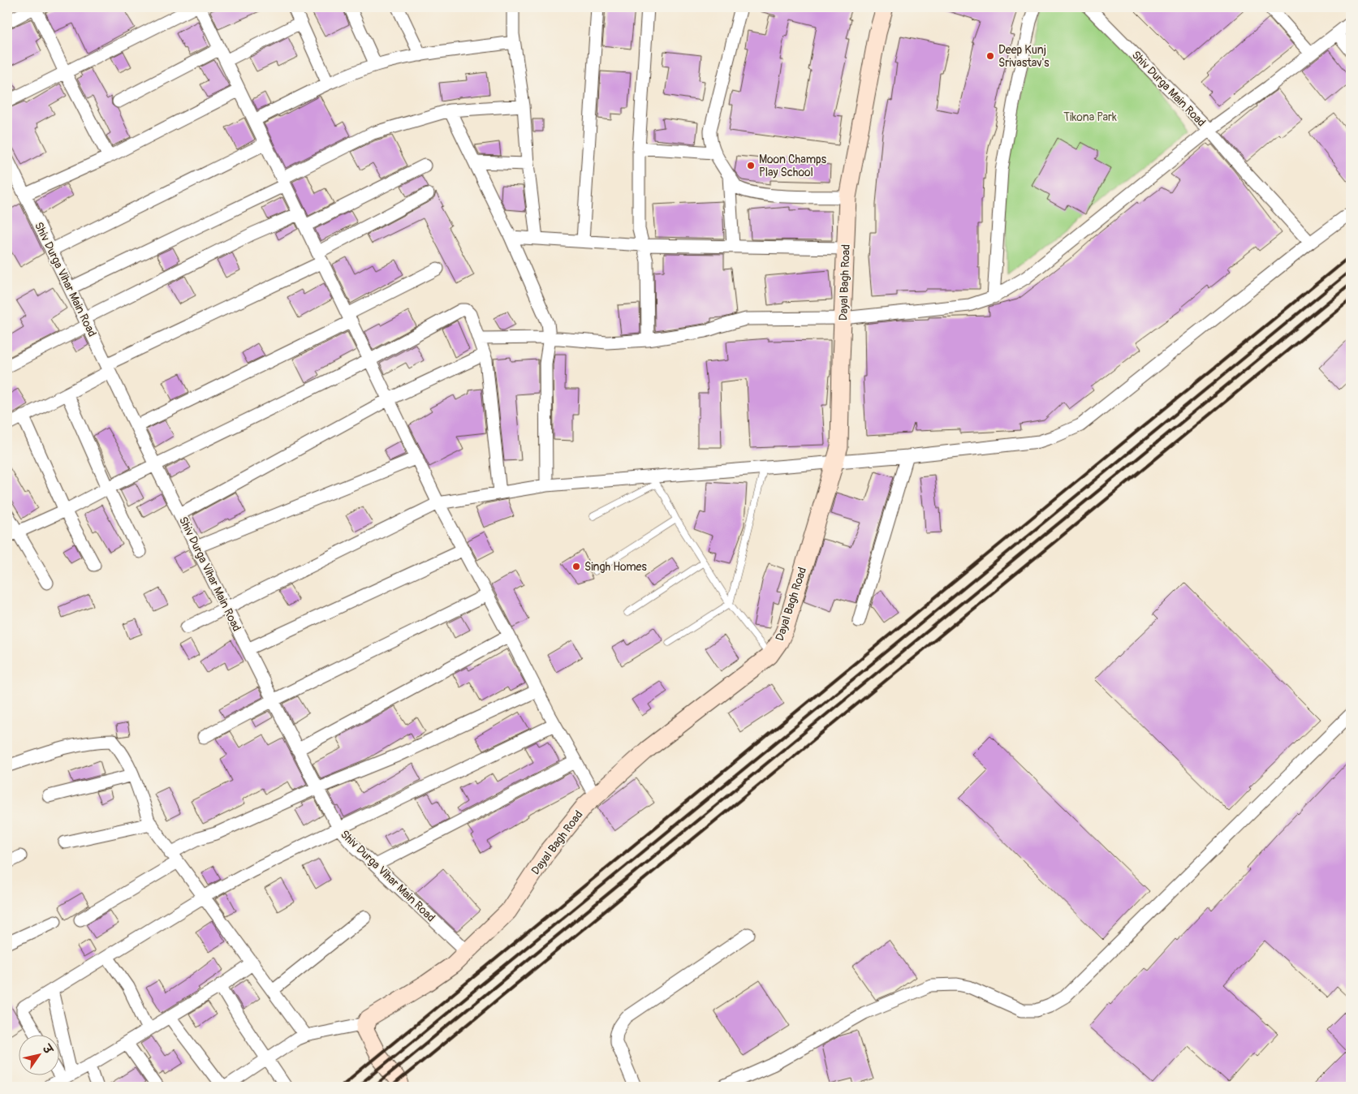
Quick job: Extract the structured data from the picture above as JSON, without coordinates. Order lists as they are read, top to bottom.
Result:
{
  "streets": {
    "street": ["Shiv Durga Main Road", "Shiv Durga Vihar Main Road", "Dayal Bagh Road"]
  },
  "crossings": [
    ["Shiv Durga Vihar Main Road", "Dayal Bagh Road"]
  ],
  "parks": ["Tikona Park"],
  "places": ["Deep Kunj Srivastav's", "Moon Champs Play School", "Singh Homes"],
  "north": "top right"
}
